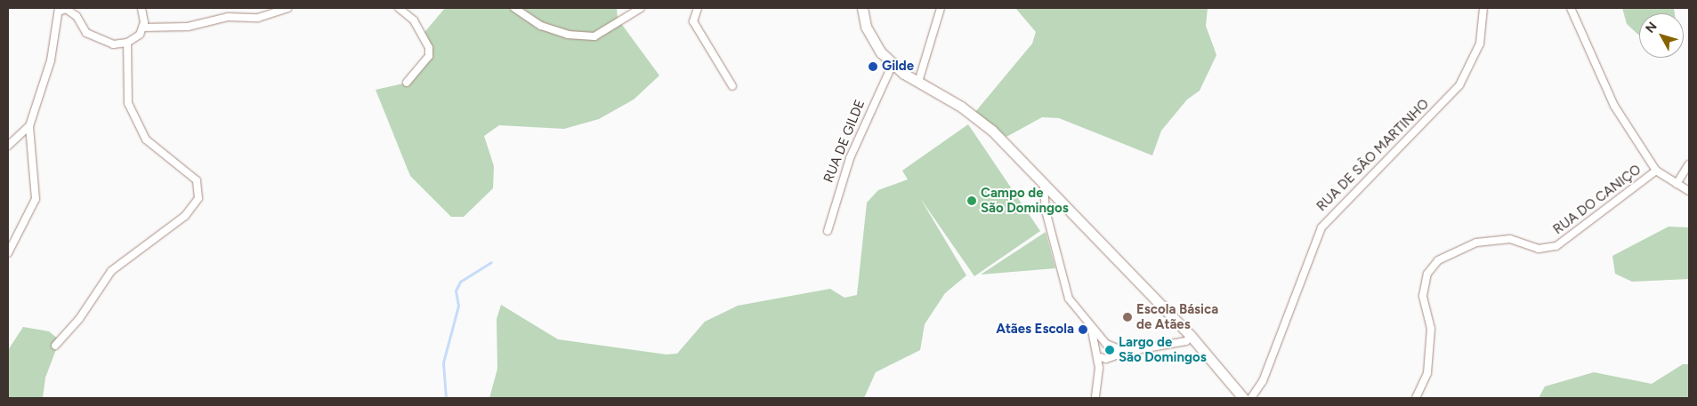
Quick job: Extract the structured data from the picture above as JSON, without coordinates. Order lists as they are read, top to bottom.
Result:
{
  "streets": {
    "street": ["RUA DE GILDE", "RUA DE SÃO MARTINHO", "RUA DO CANIÇO"]
  },
  "places": [
    "Gilde",
    "Campo de São Domingos",
    "Escola Básica de Atães",
    "Atães Escola",
    "Largo de São Domingos"
  ],
  "north": "top left"
}
